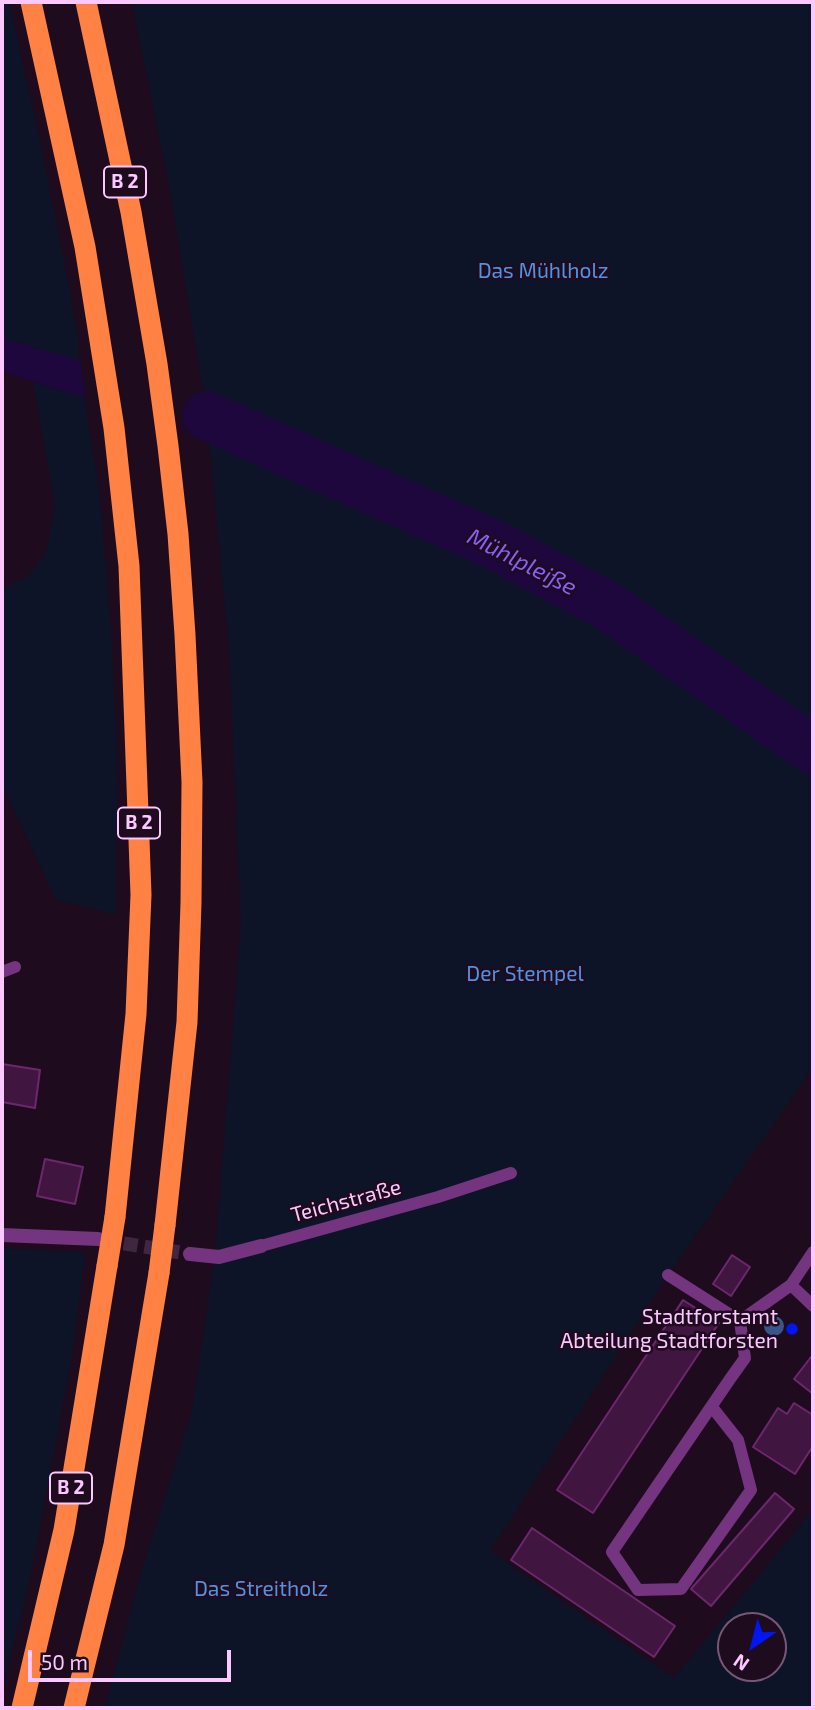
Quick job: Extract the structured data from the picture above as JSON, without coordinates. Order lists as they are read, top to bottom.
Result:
{
  "streets": {
    "highway": ["B 2"],
    "street": ["Teichstraße"]
  },
  "water": ["Mühlpleiße"],
  "parks": ["Das Mühlholz", "Der Stempel", "Das Streitholz"],
  "places": ["Stadtforstamt Abteilung Stadtforsten"],
  "scale_bar": "50 m",
  "north": "bottom left"
}
